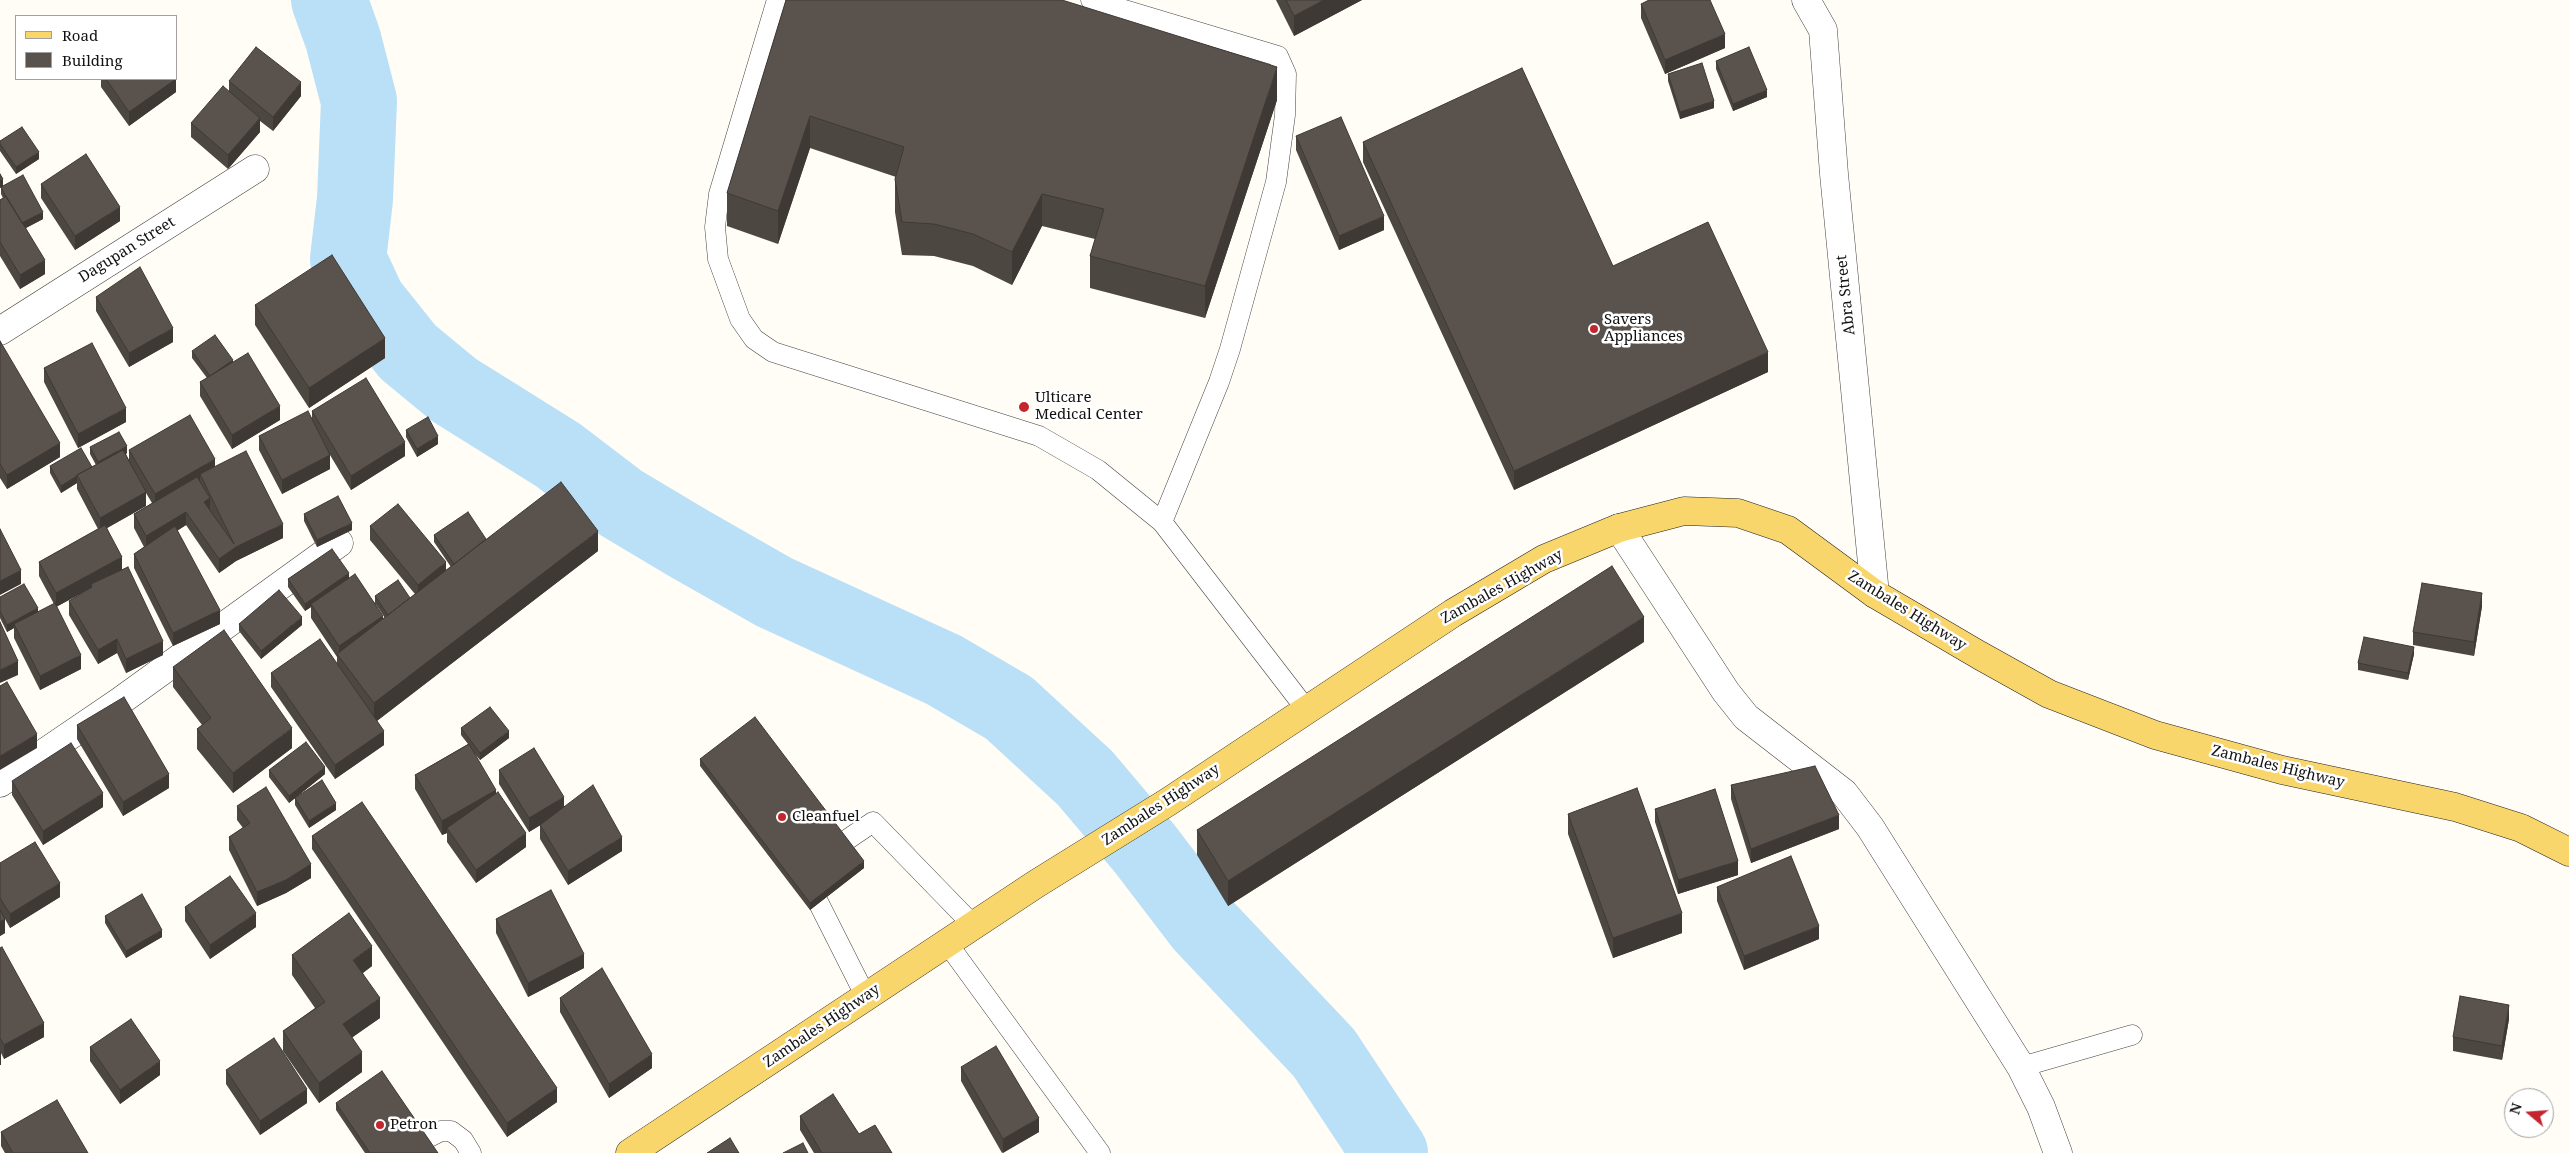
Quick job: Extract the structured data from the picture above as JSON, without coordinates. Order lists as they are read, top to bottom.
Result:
{
  "streets": {
    "main road": ["Zambales Highway"],
    "street": ["Dagupan Street", "Abra Street"]
  },
  "crossings": [
    ["Abra Street", "Zambales Highway"]
  ],
  "places": [
    "Savers Appliances",
    "Ulticare Medical Center",
    "Cleanfuel",
    "Petron"
  ],
  "legend": ["Road", "Building"],
  "north": "left"
}
